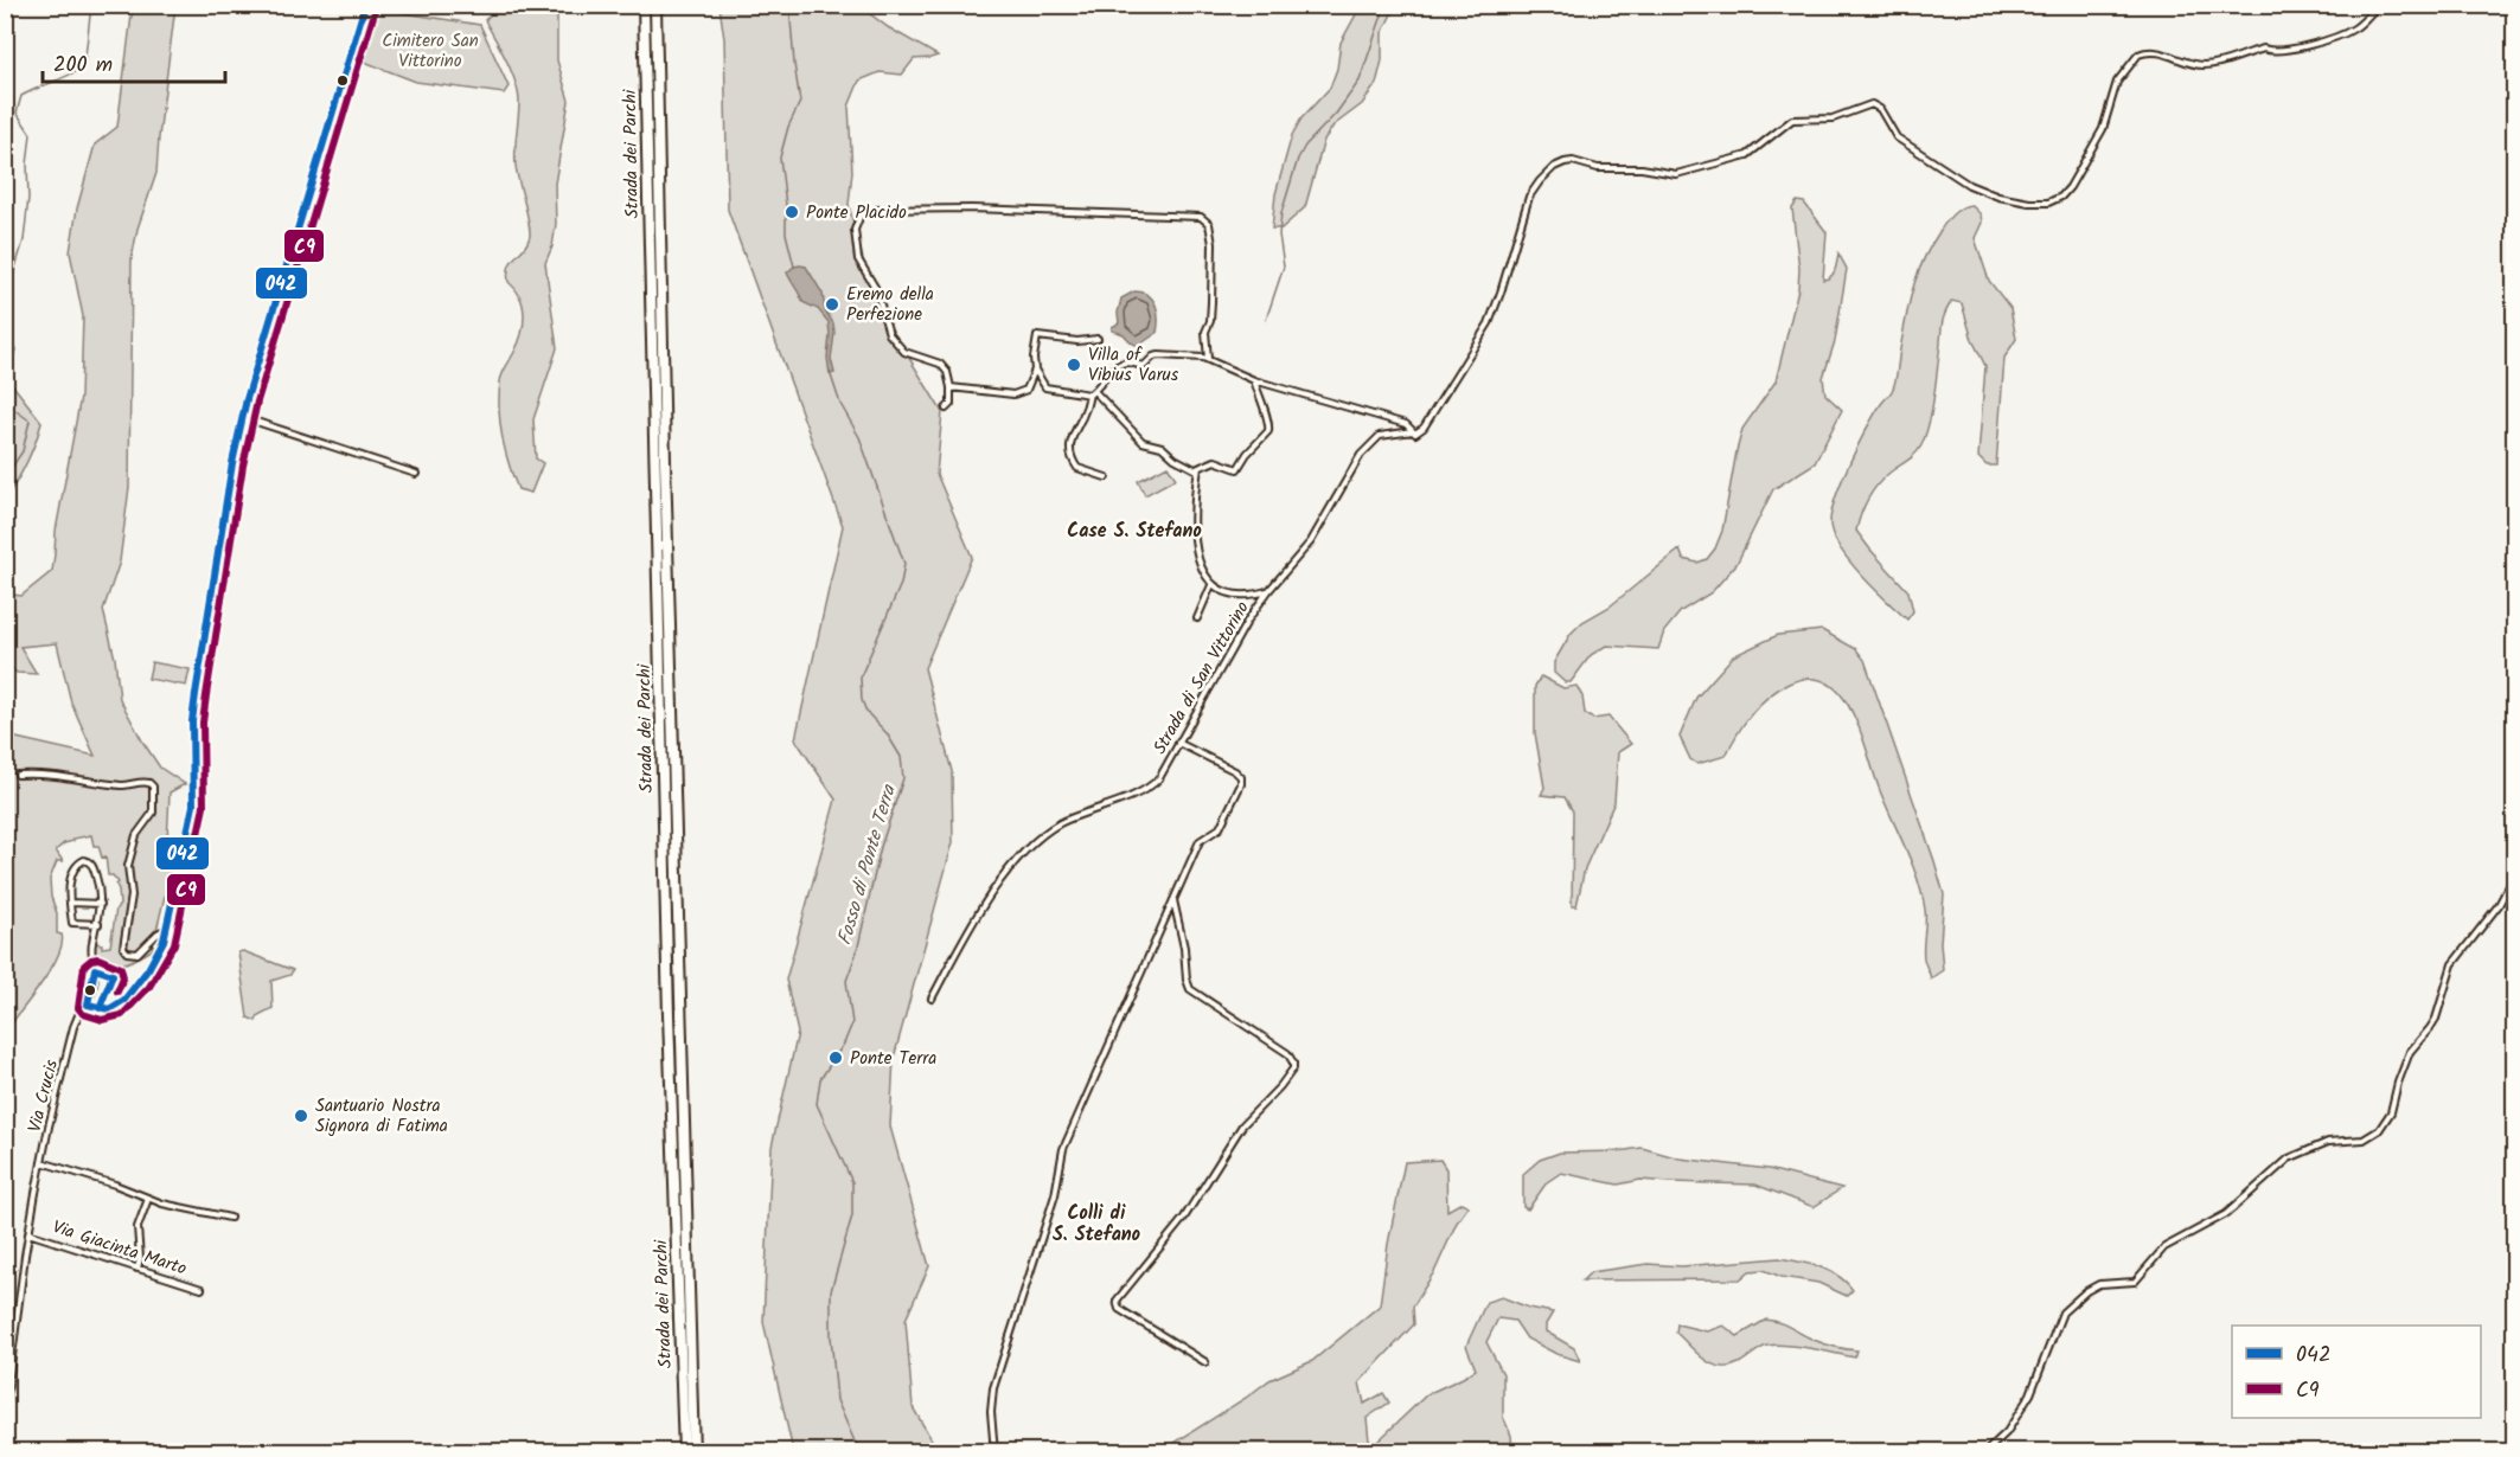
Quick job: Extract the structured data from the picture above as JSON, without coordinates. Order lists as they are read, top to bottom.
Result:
{
  "streets": {
    "highway": ["Strada dei Parchi"],
    "street": ["Strada di San Vittorino", "Via Crucis", "Via Giacinta Marto"]
  },
  "crossings": [
    ["Via Crucis", "Via Giacinta Marto"]
  ],
  "districts": ["Case S. Stefano", "Colli di S. Stefano"],
  "water": ["Fosso di Ponte Terra"],
  "parks": ["Cimitero San Vittorino"],
  "places": [
    "Ponte Placido",
    "Eremo della Perfezione",
    "Villa of Vibius Varus",
    "Ponte Terra",
    "Santuario Nostra Signora di Fatima"
  ],
  "lines": ["transit line 042", "transit line C9"],
  "legend": ["042", "C9"],
  "scale_bar": "200 m"
}
